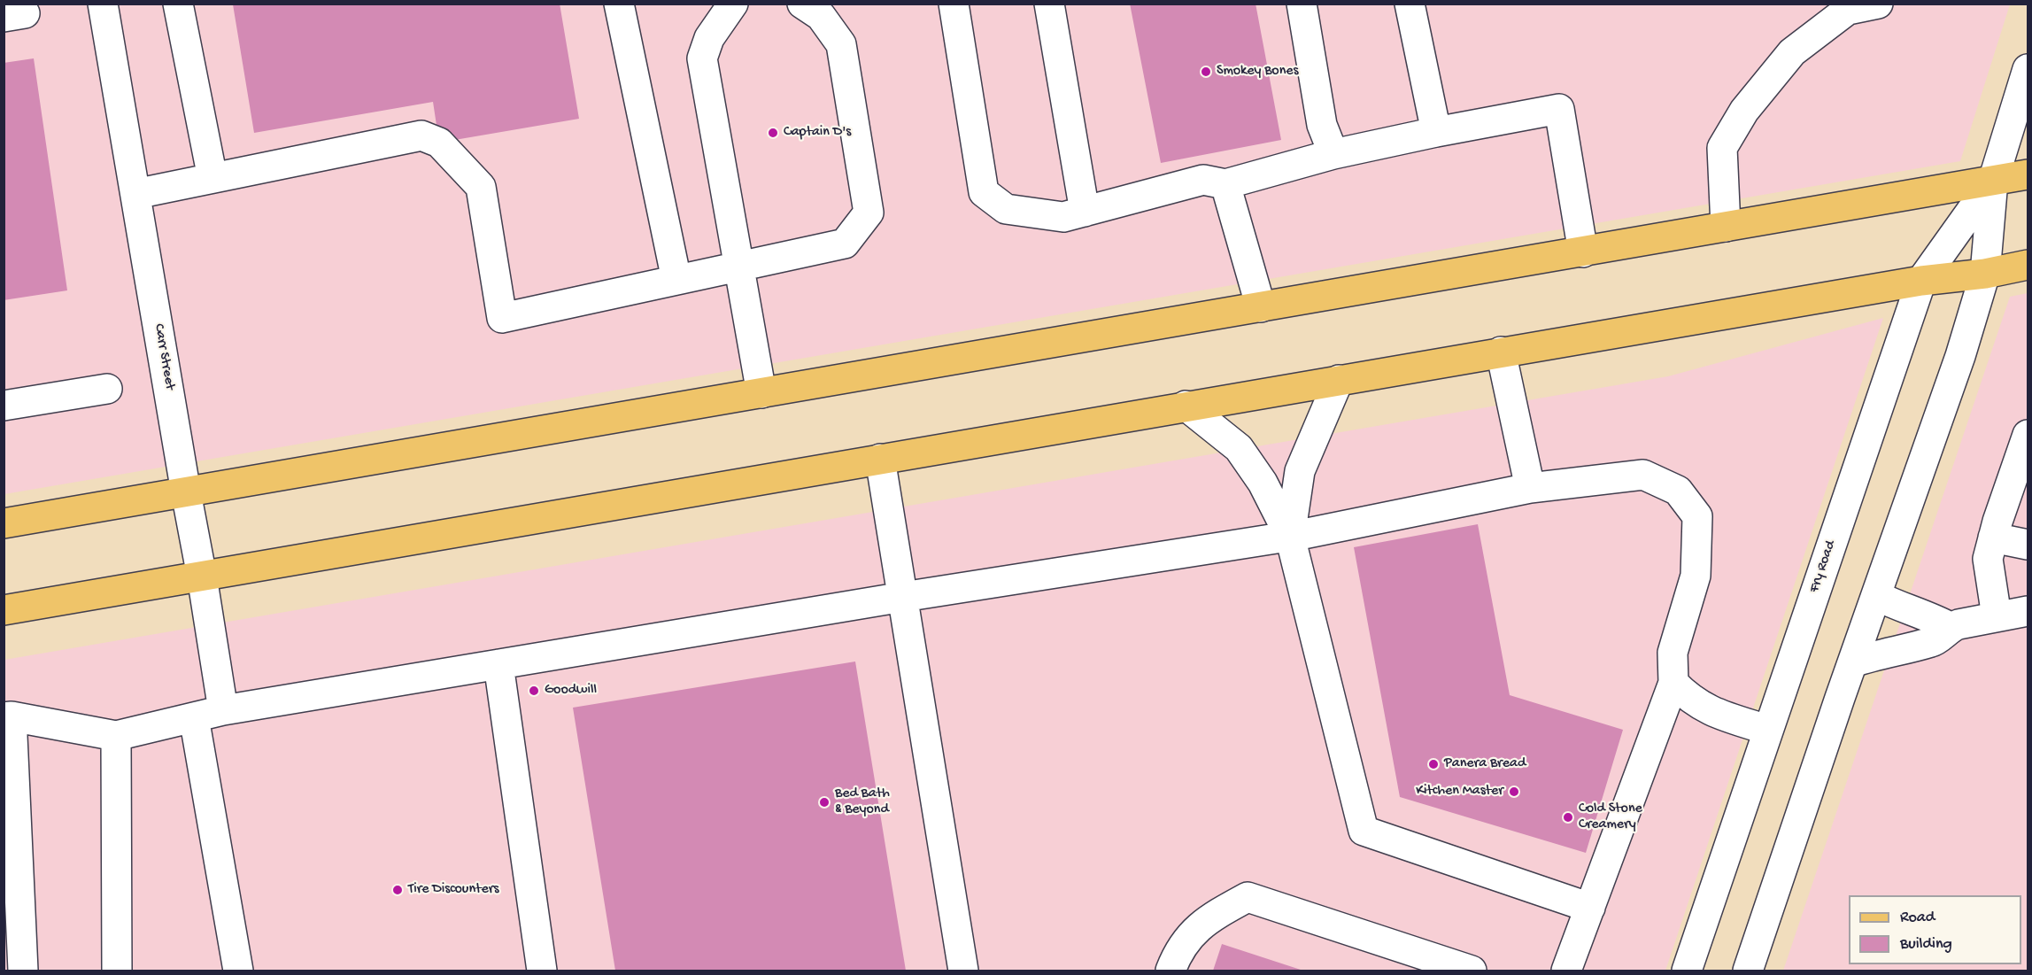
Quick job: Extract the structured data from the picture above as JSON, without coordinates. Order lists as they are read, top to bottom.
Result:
{
  "streets": {
    "street": ["Carr Street", "Fry Road"]
  },
  "places": [
    "Smokey Bones",
    "Captain D's",
    "Goodwill",
    "Panera Bread",
    "Kitchen Master",
    "Bed Bath & Beyond",
    "Cold Stone Creamery",
    "Tire Discounters"
  ],
  "legend": ["Road", "Building"]
}
